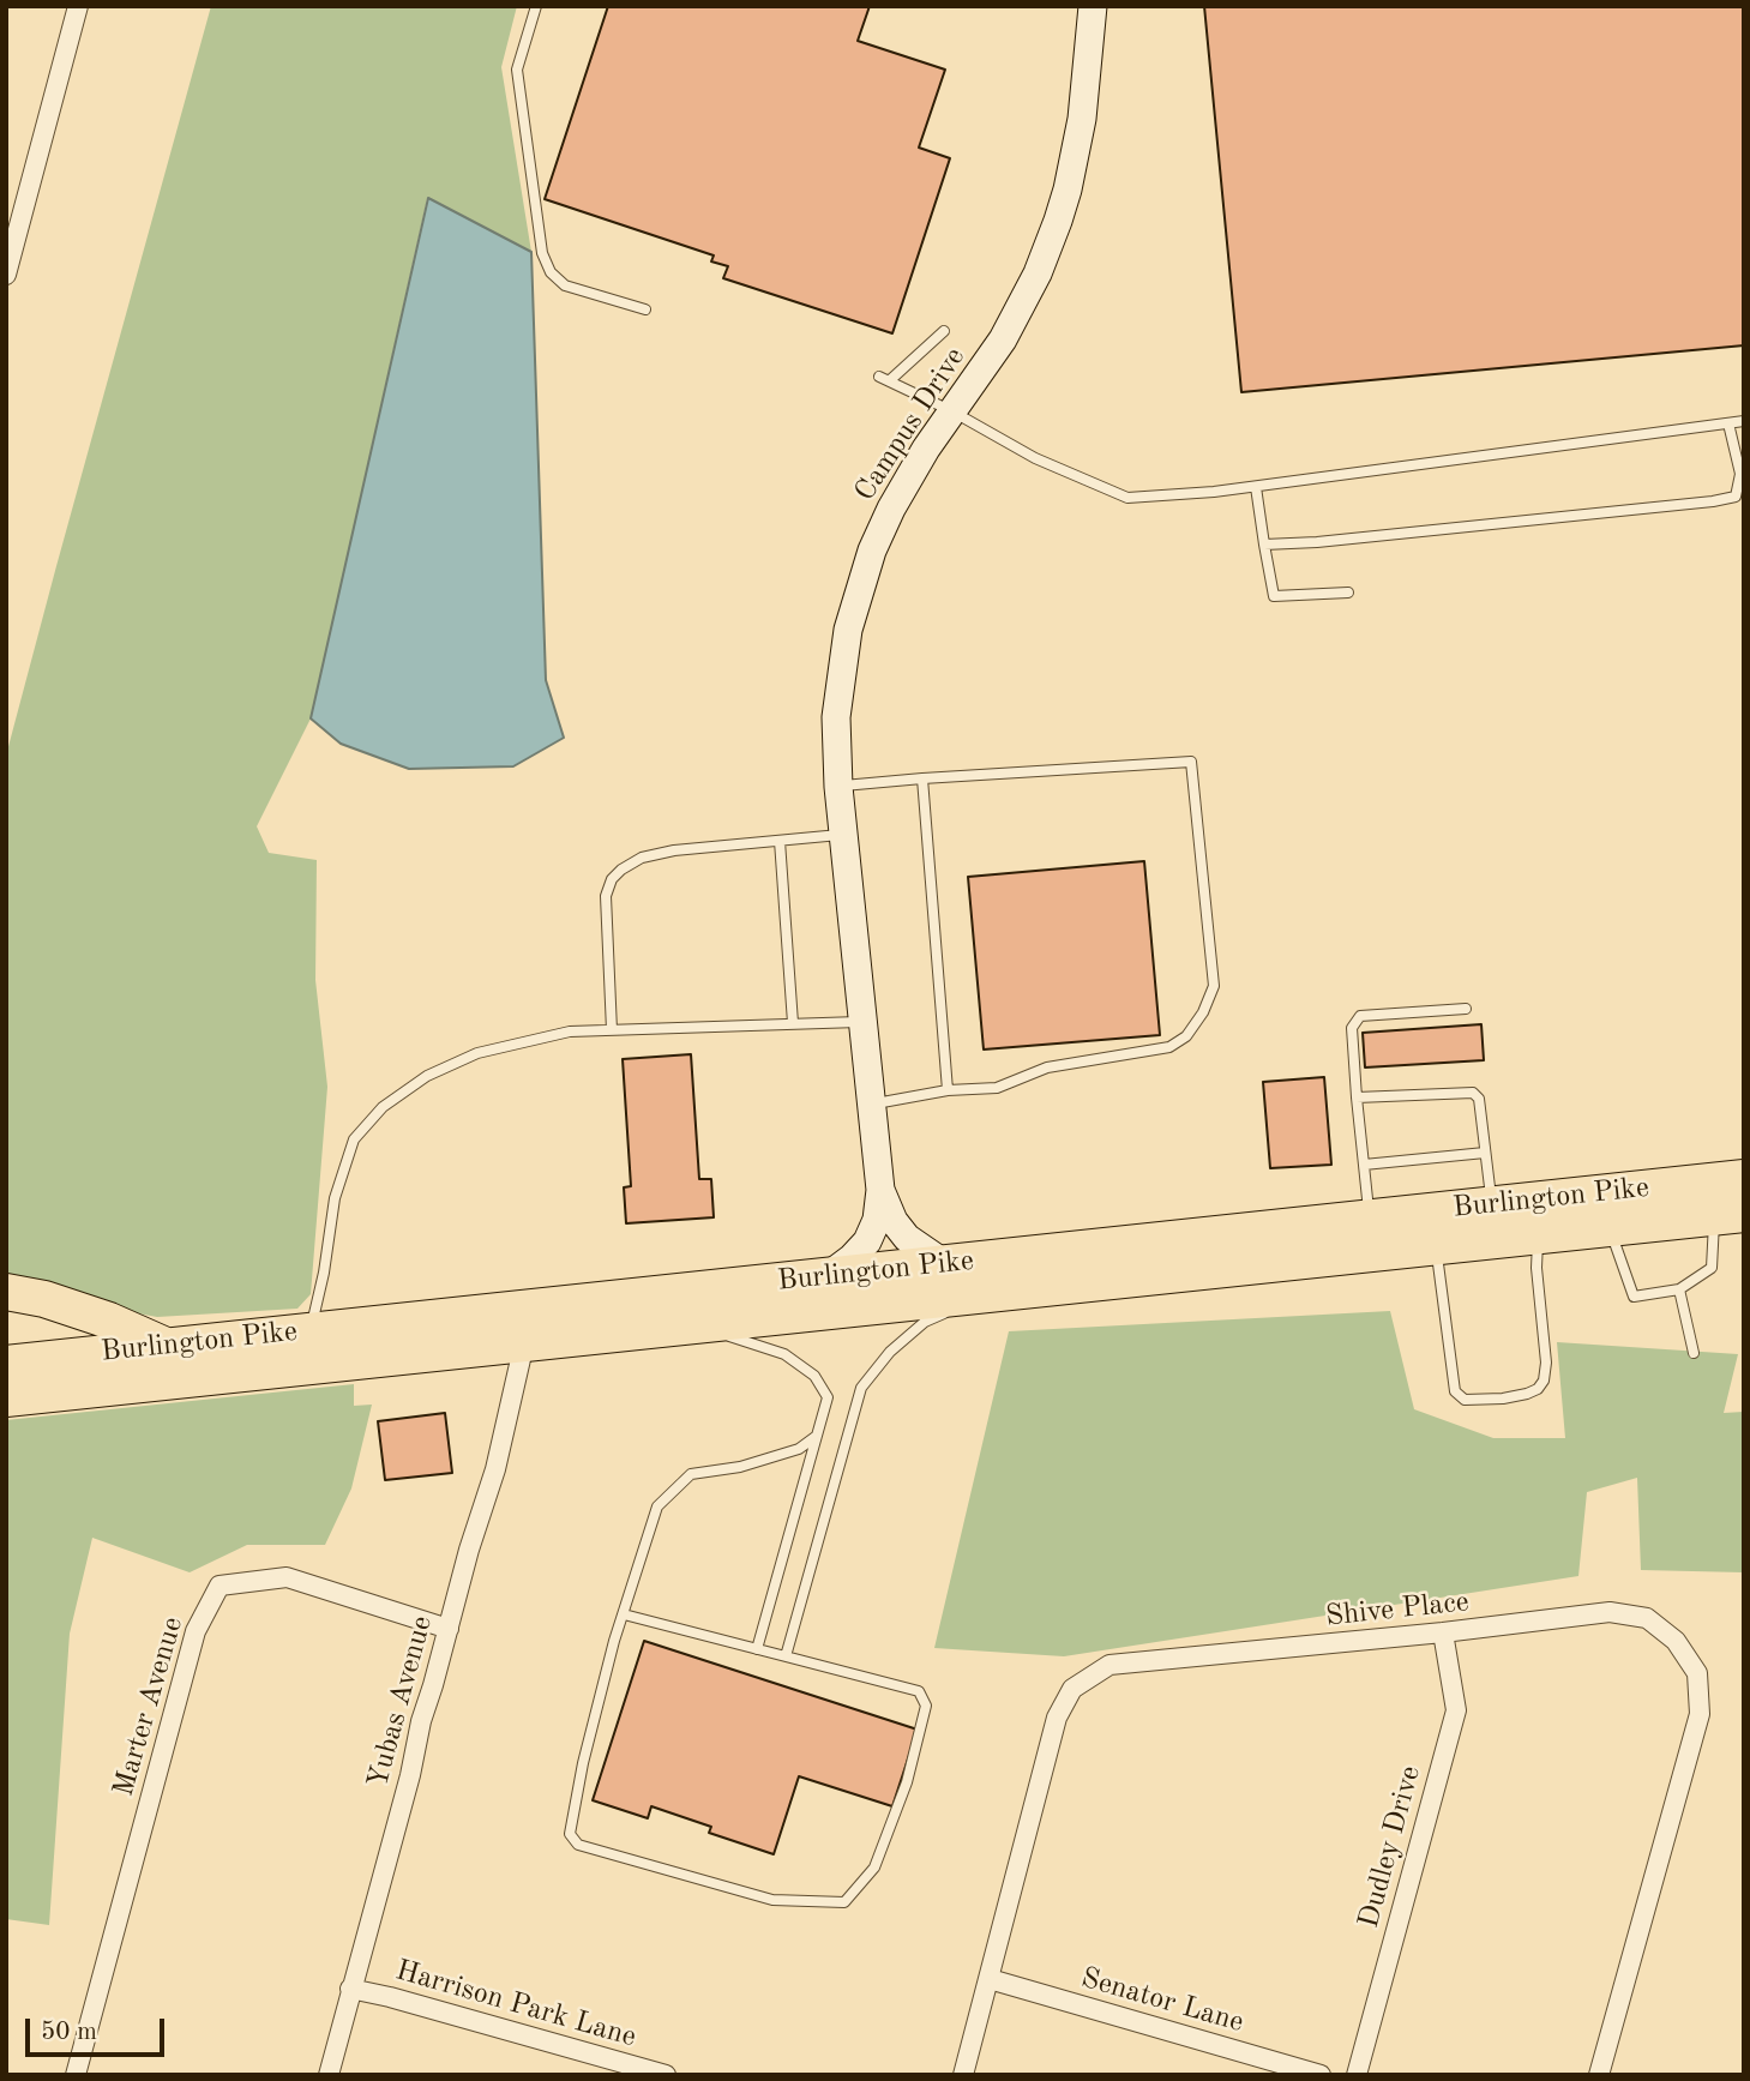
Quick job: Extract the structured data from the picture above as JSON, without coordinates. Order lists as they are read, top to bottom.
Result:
{
  "streets": {
    "highway": ["Burlington Pike"],
    "street": [
      "Campus Drive",
      "Shive Place",
      "Yubas Avenue",
      "Marter Avenue",
      "Dudley Drive",
      "Senator Lane",
      "Harrison Park Lane"
    ]
  },
  "crossings": [
    ["Campus Drive", "Burlington Pike"],
    ["Burlington Pike", "Yubas Avenue"],
    ["Shive Place", "Dudley Drive"],
    ["Shive Place", "Senator Lane"],
    ["Yubas Avenue", "Marter Avenue"],
    ["Yubas Avenue", "Harrison Park Lane"]
  ],
  "scale_bar": "50 m"
}
